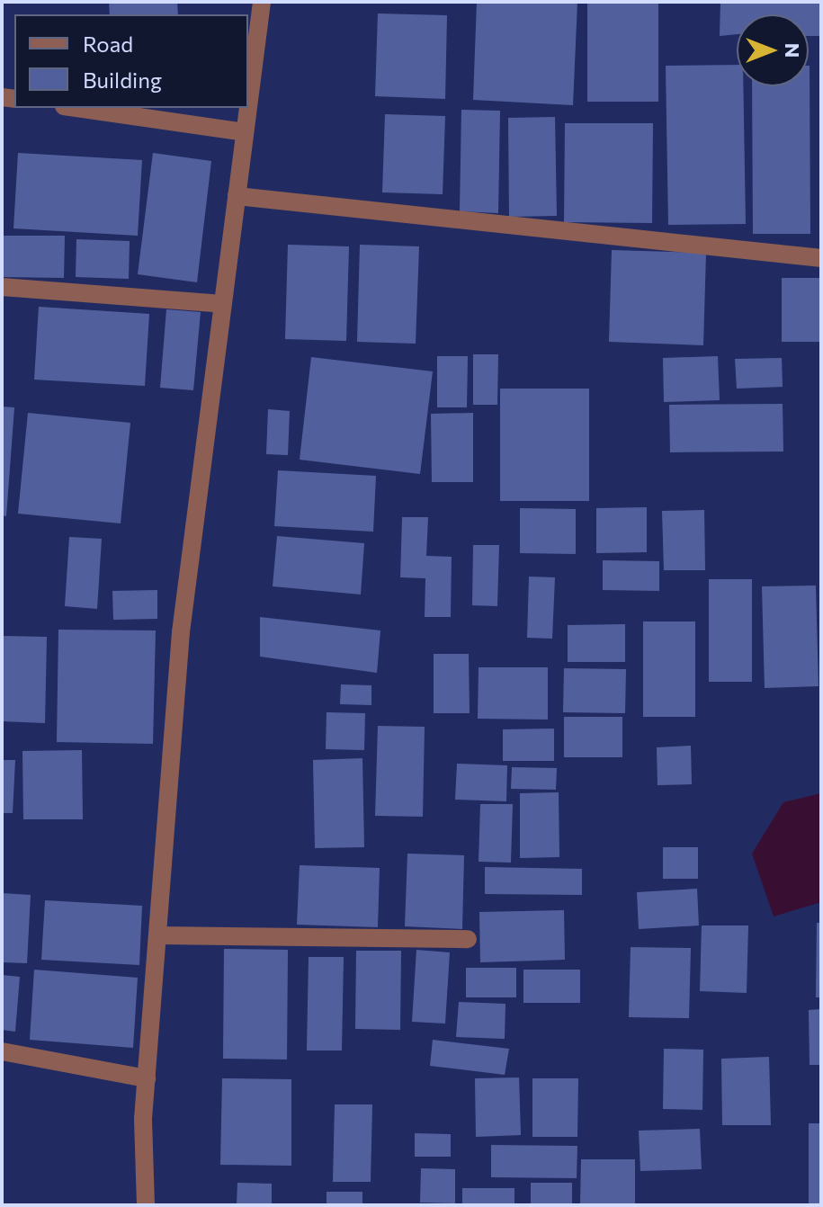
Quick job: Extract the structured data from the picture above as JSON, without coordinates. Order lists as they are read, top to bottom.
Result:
{
  "legend": ["Road", "Building"],
  "north": "right"
}
